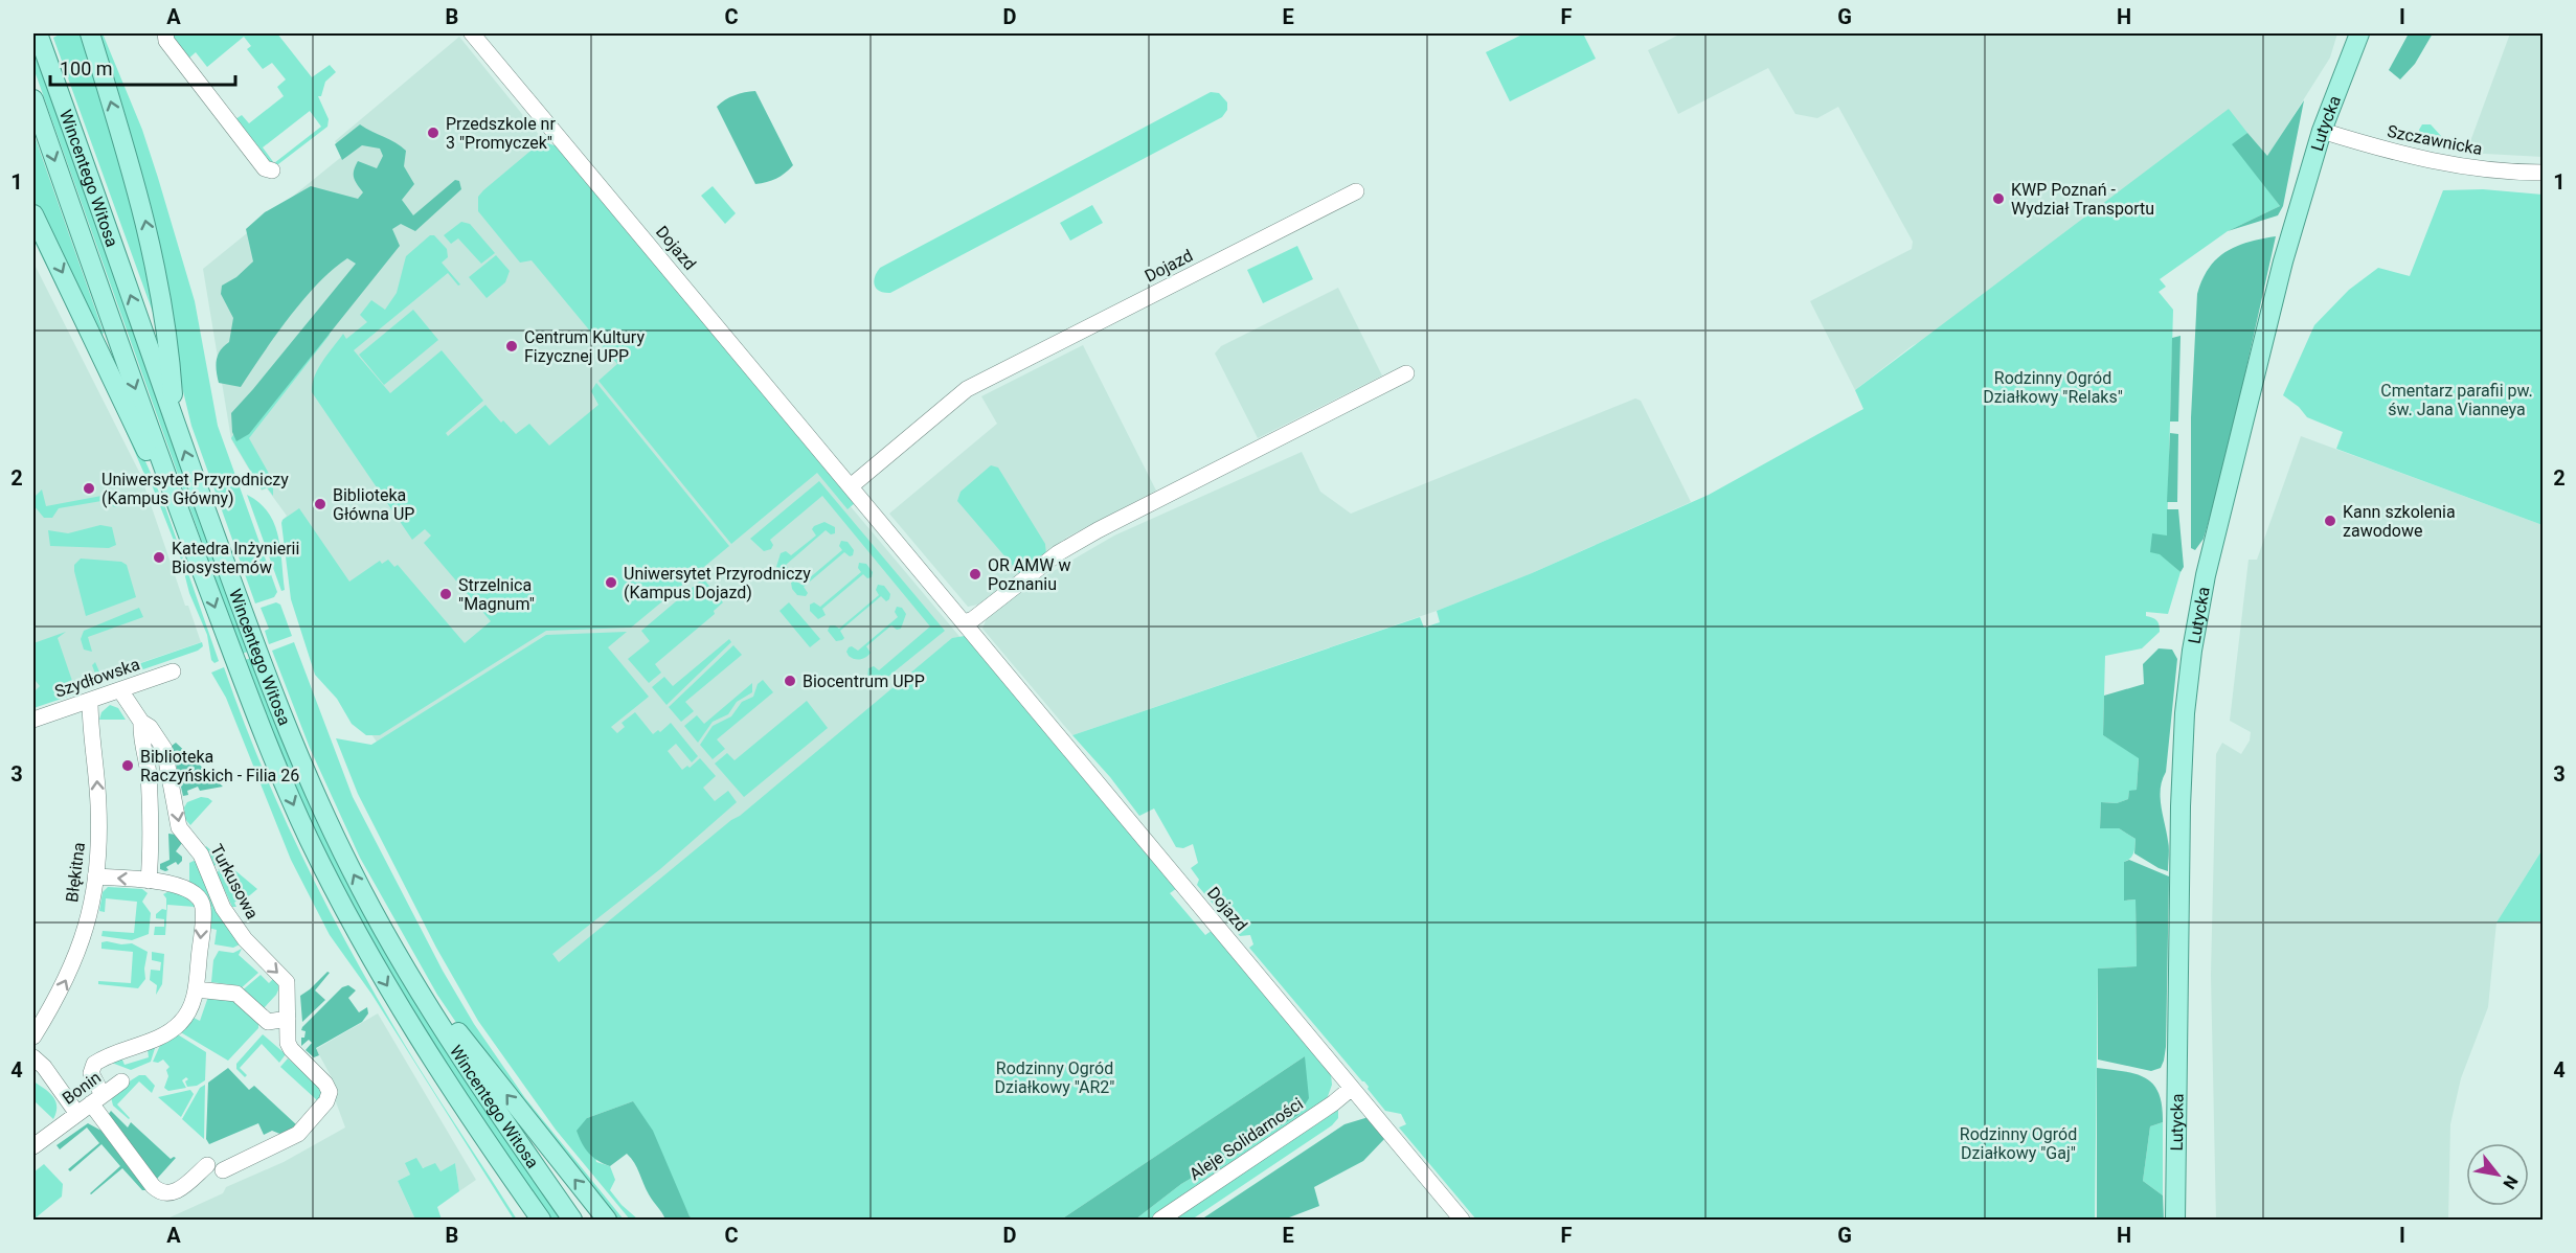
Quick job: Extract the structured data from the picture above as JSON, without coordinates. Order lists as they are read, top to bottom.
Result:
{
  "streets": {
    "main road": ["Lutycka", "Wincentego Witosa"],
    "street": [
      "Szczawnicka",
      "Dojazd",
      "Szydłowska",
      "Błękitna",
      "Turkusowa",
      "Bonin",
      "Aleje Solidarności"
    ]
  },
  "crossings": [
    ["Lutycka", "Szczawnicka"],
    ["Dojazd", "Aleje Solidarności"],
    ["Szydłowska", "Błękitna"],
    ["Szydłowska", "Turkusowa"]
  ],
  "one_way": ["Błękitna"],
  "parks": [
    "Rodzinny Ogród Działkowy \"Relaks\"",
    "Cmentarz parafii pw. św. Jana Vianneya",
    "Rodzinny Ogród Działkowy \"AR2\"",
    "Rodzinny Ogród Działkowy \"Gaj\""
  ],
  "places": [
    "Przedszkole nr 3 \"Promyczek\"",
    "KWP Poznań - Wydział Transportu",
    "Centrum Kultury Fizycznej UPP",
    "Uniwersytet Przyrodniczy (Kampus Główny)",
    "Biblioteka Główna UP",
    "Kann szkolenia zawodowe",
    "Katedra Inżynierii Biosystemów",
    "OR AMW w Poznaniu",
    "Uniwersytet Przyrodniczy (Kampus Dojazd)",
    "Strzelnica \"Magnum\"",
    "Biocentrum UPP",
    "Biblioteka Raczyńskich - Filia 26"
  ],
  "scale_bar": "100 m",
  "north": "bottom right",
  "grid": {
    "columns": [
      "A",
      "B",
      "C",
      "D",
      "E",
      "F",
      "G",
      "H",
      "I"
    ],
    "rows": [
      "1",
      "2",
      "3",
      "4"
    ]
  }
}
